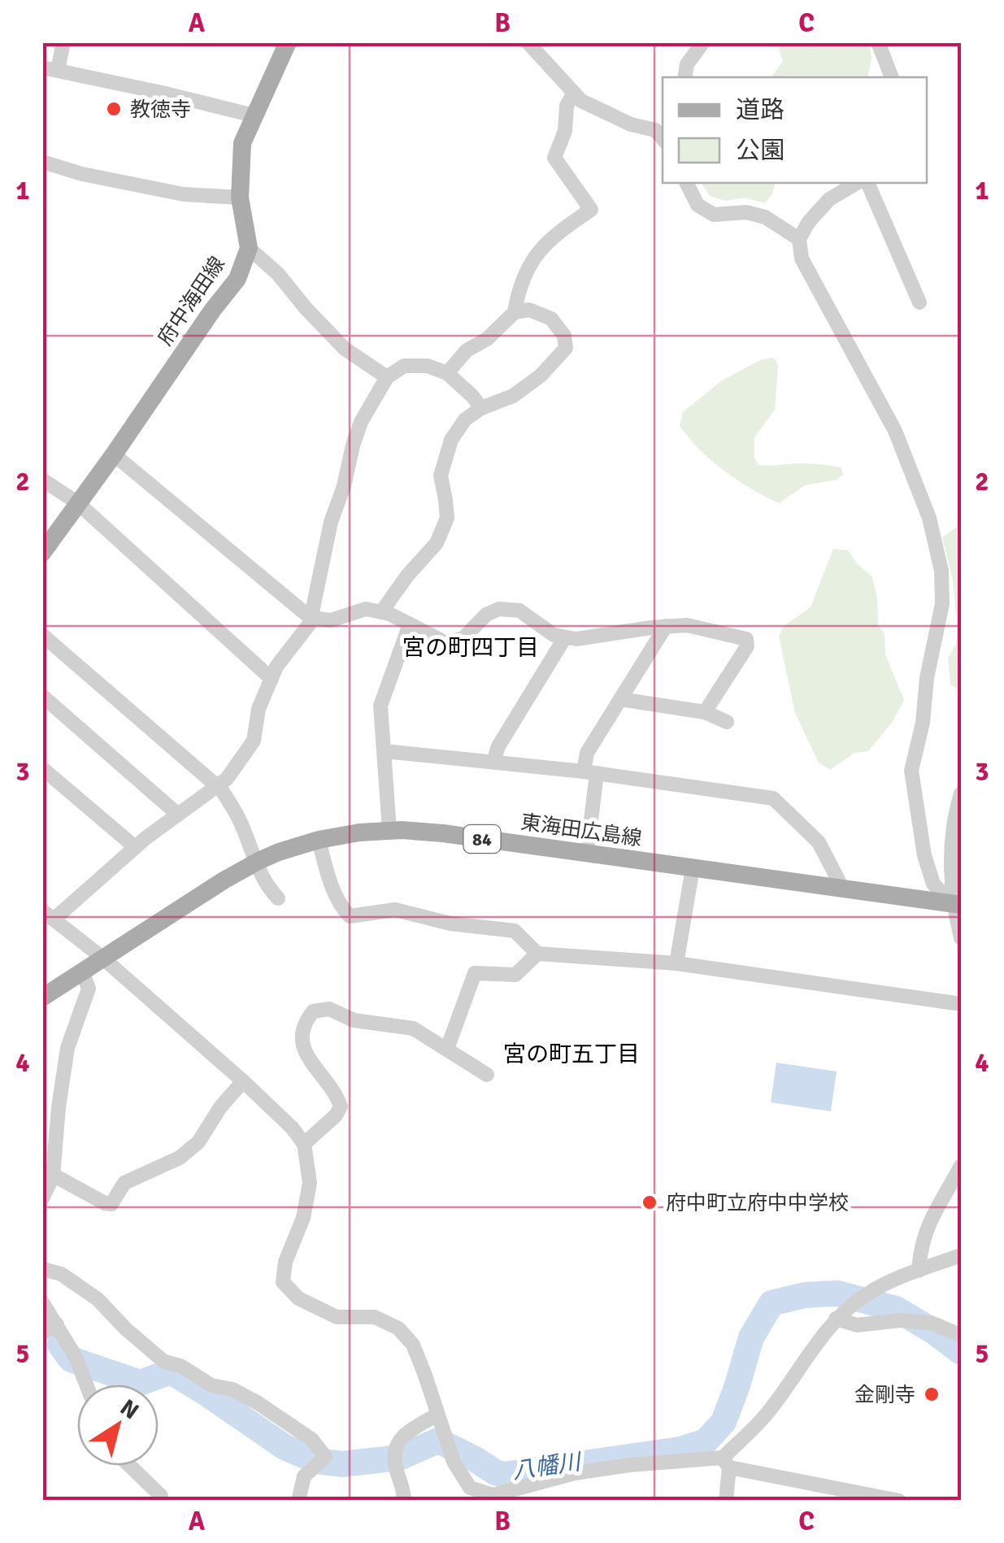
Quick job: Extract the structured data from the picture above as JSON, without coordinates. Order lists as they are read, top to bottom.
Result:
{
  "streets": {
    "main road": ["府中海田線", "東海田広島線", "84"]
  },
  "districts": ["宮の町四丁目", "宮の町五丁目"],
  "water": ["八幡川"],
  "places": ["教徳寺", "府中町立府中中学校", "金剛寺"],
  "legend": ["道路", "公園"],
  "north": "top right",
  "grid": {
    "columns": ["A", "B", "C"],
    "rows": [
      "1",
      "2",
      "3",
      "4",
      "5"
    ]
  }
}
